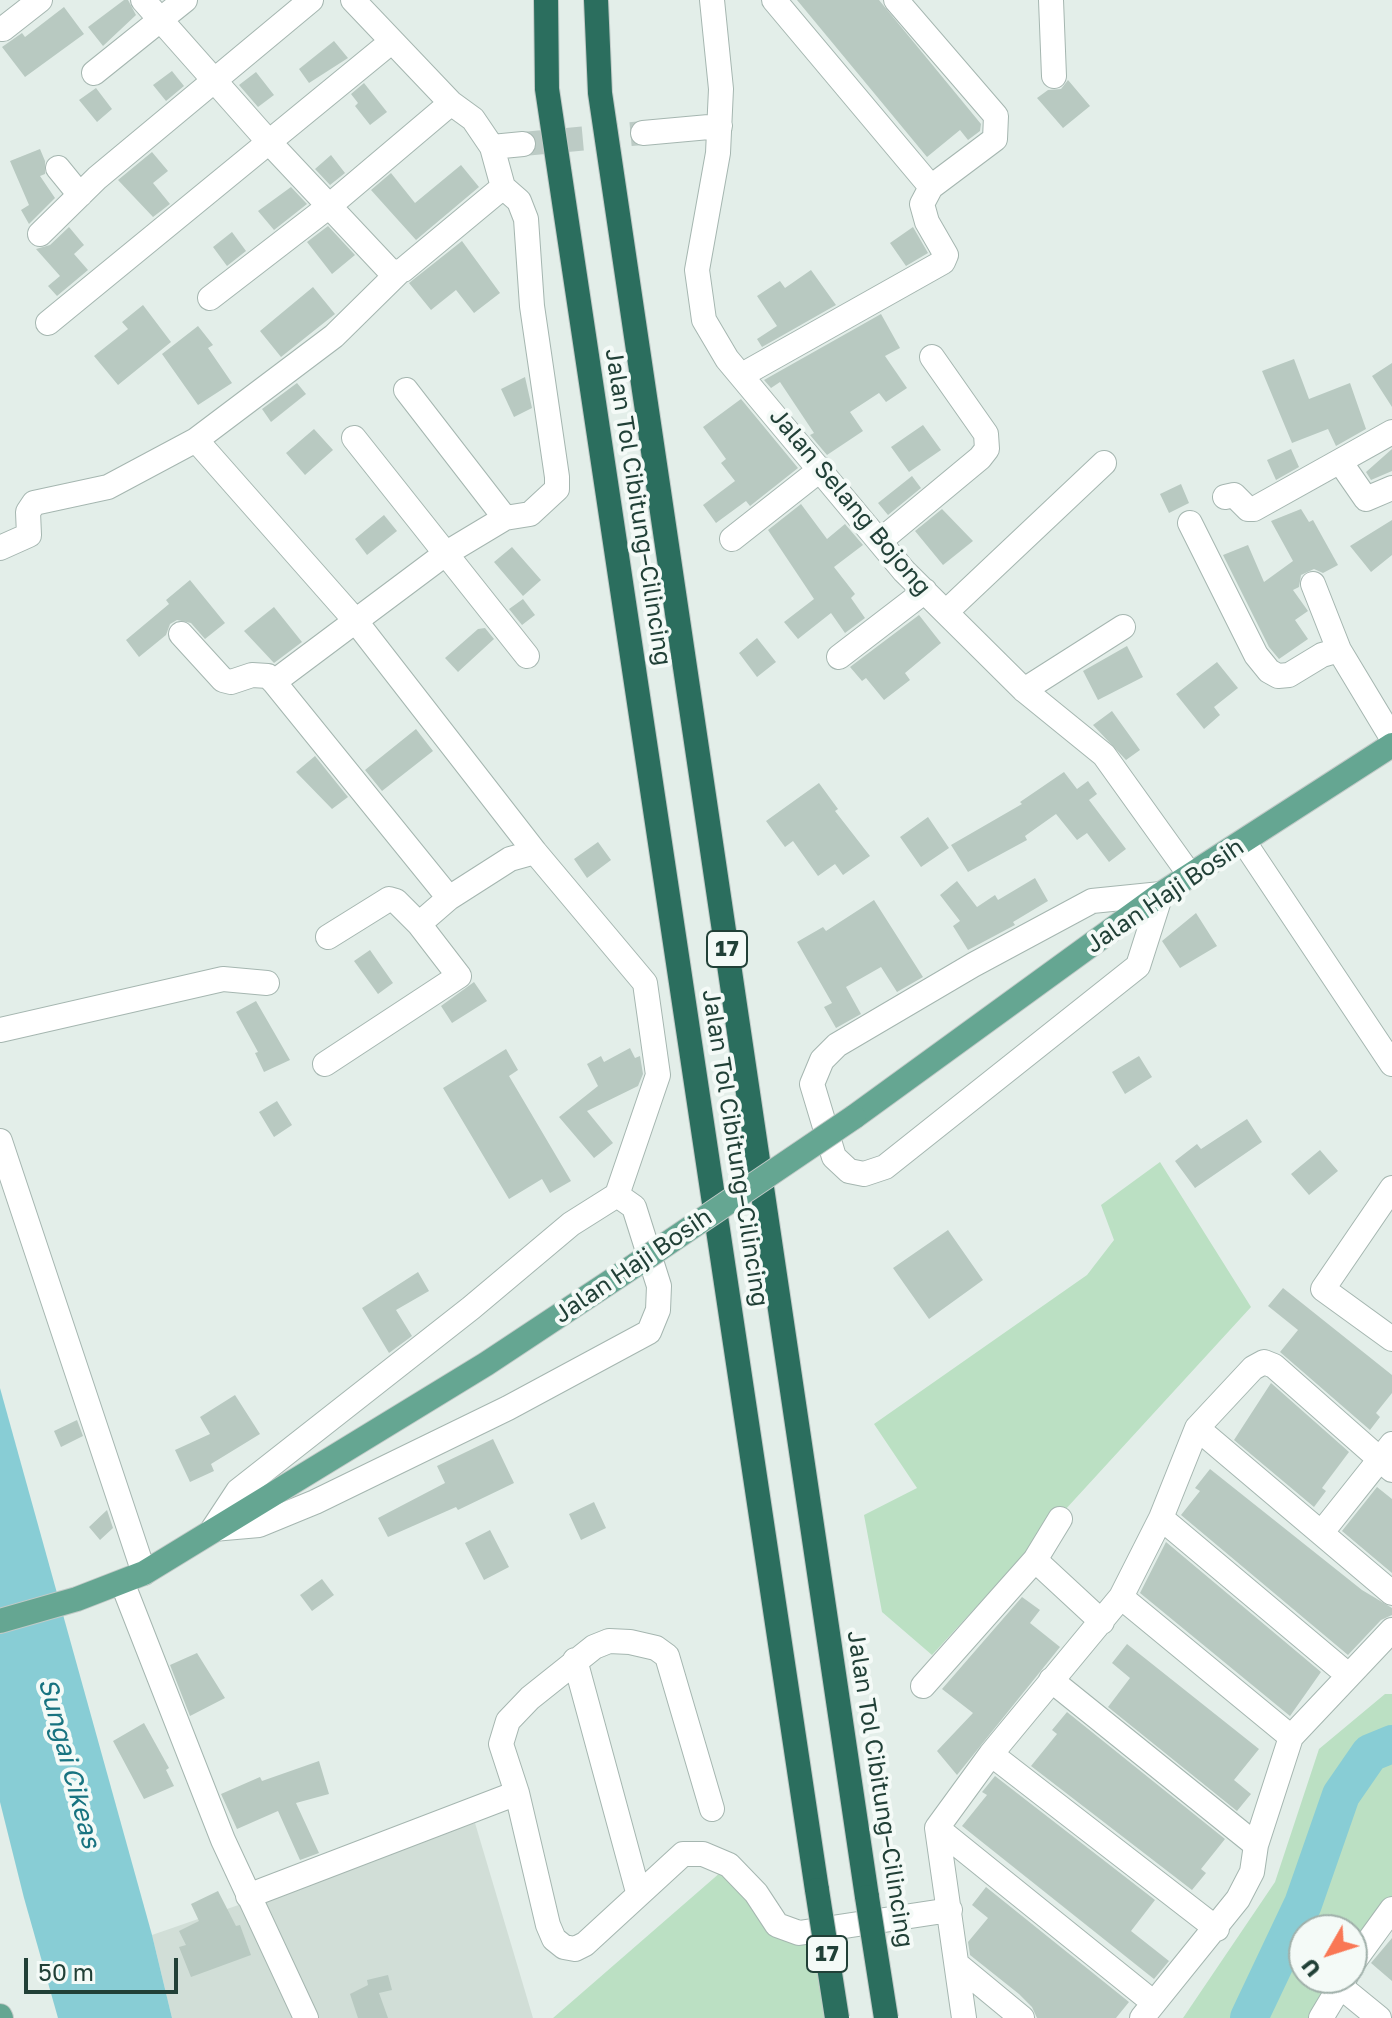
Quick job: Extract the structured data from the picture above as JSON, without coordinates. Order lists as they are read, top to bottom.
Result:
{
  "streets": {
    "highway": ["Jalan Tol Cibitung–Cilincing", "17"],
    "main road": ["Jalan Haji Bosih"],
    "street": ["Jalan Selang Bojong"]
  },
  "crossings": [
    ["Jalan Selang Bojong", "Jalan Haji Bosih"]
  ],
  "water": ["Sungai Cikeas"],
  "scale_bar": "50 m",
  "north": "bottom left"
}
